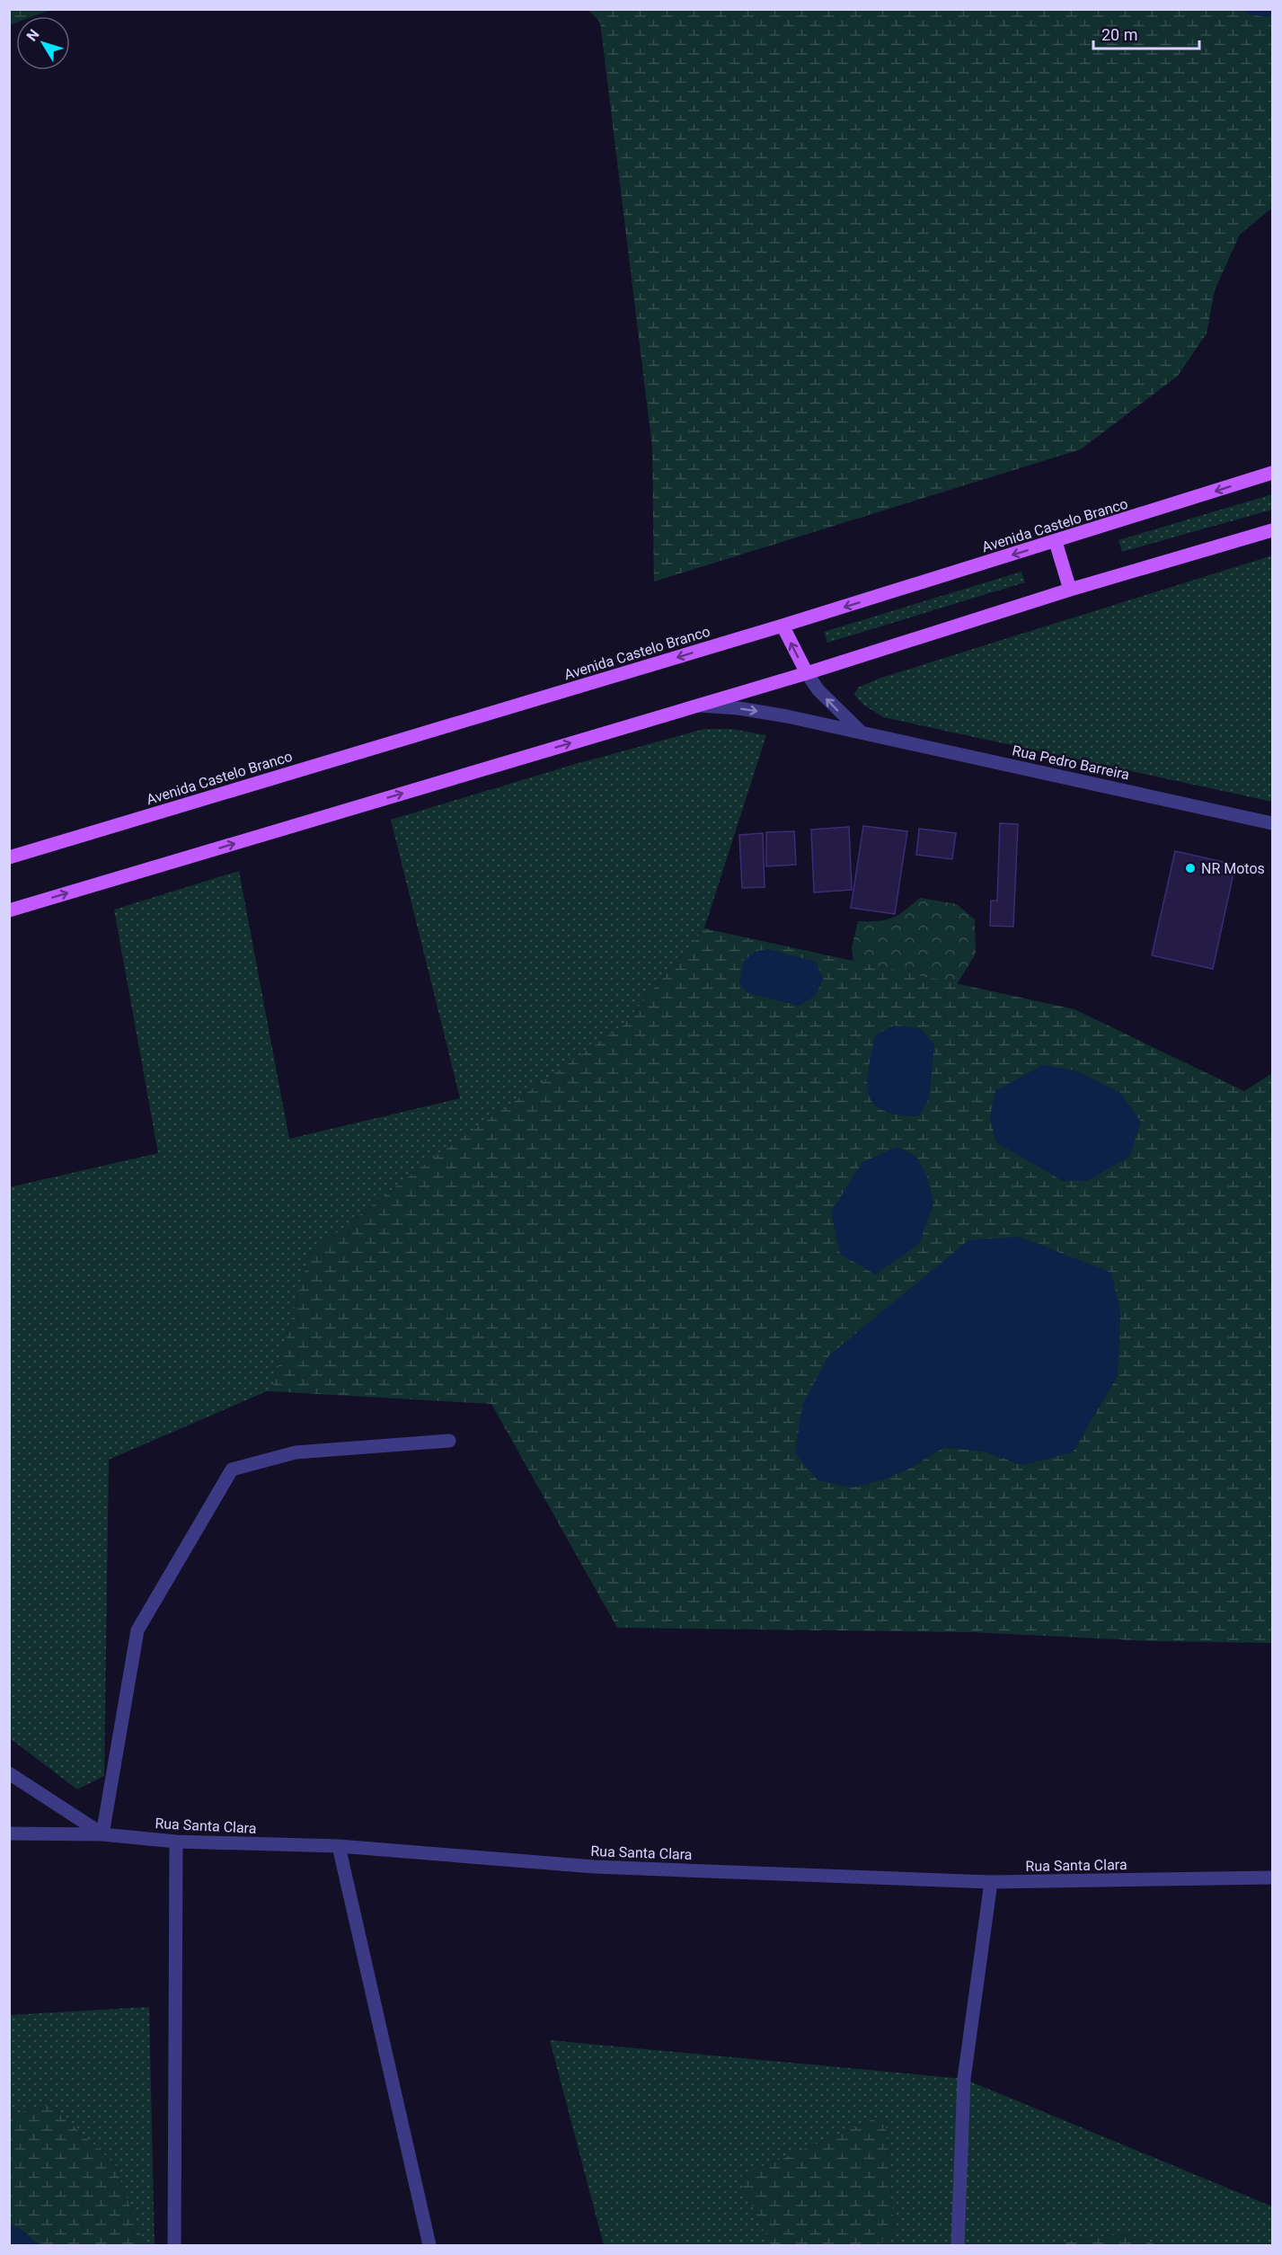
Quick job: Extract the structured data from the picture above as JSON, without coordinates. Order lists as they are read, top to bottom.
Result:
{
  "streets": {
    "main road": ["Avenida Castelo Branco"],
    "street": ["Rua Pedro Barreira", "Rua Santa Clara"]
  },
  "places": ["NR Motos"],
  "scale_bar": "20 m",
  "north": "top left"
}
